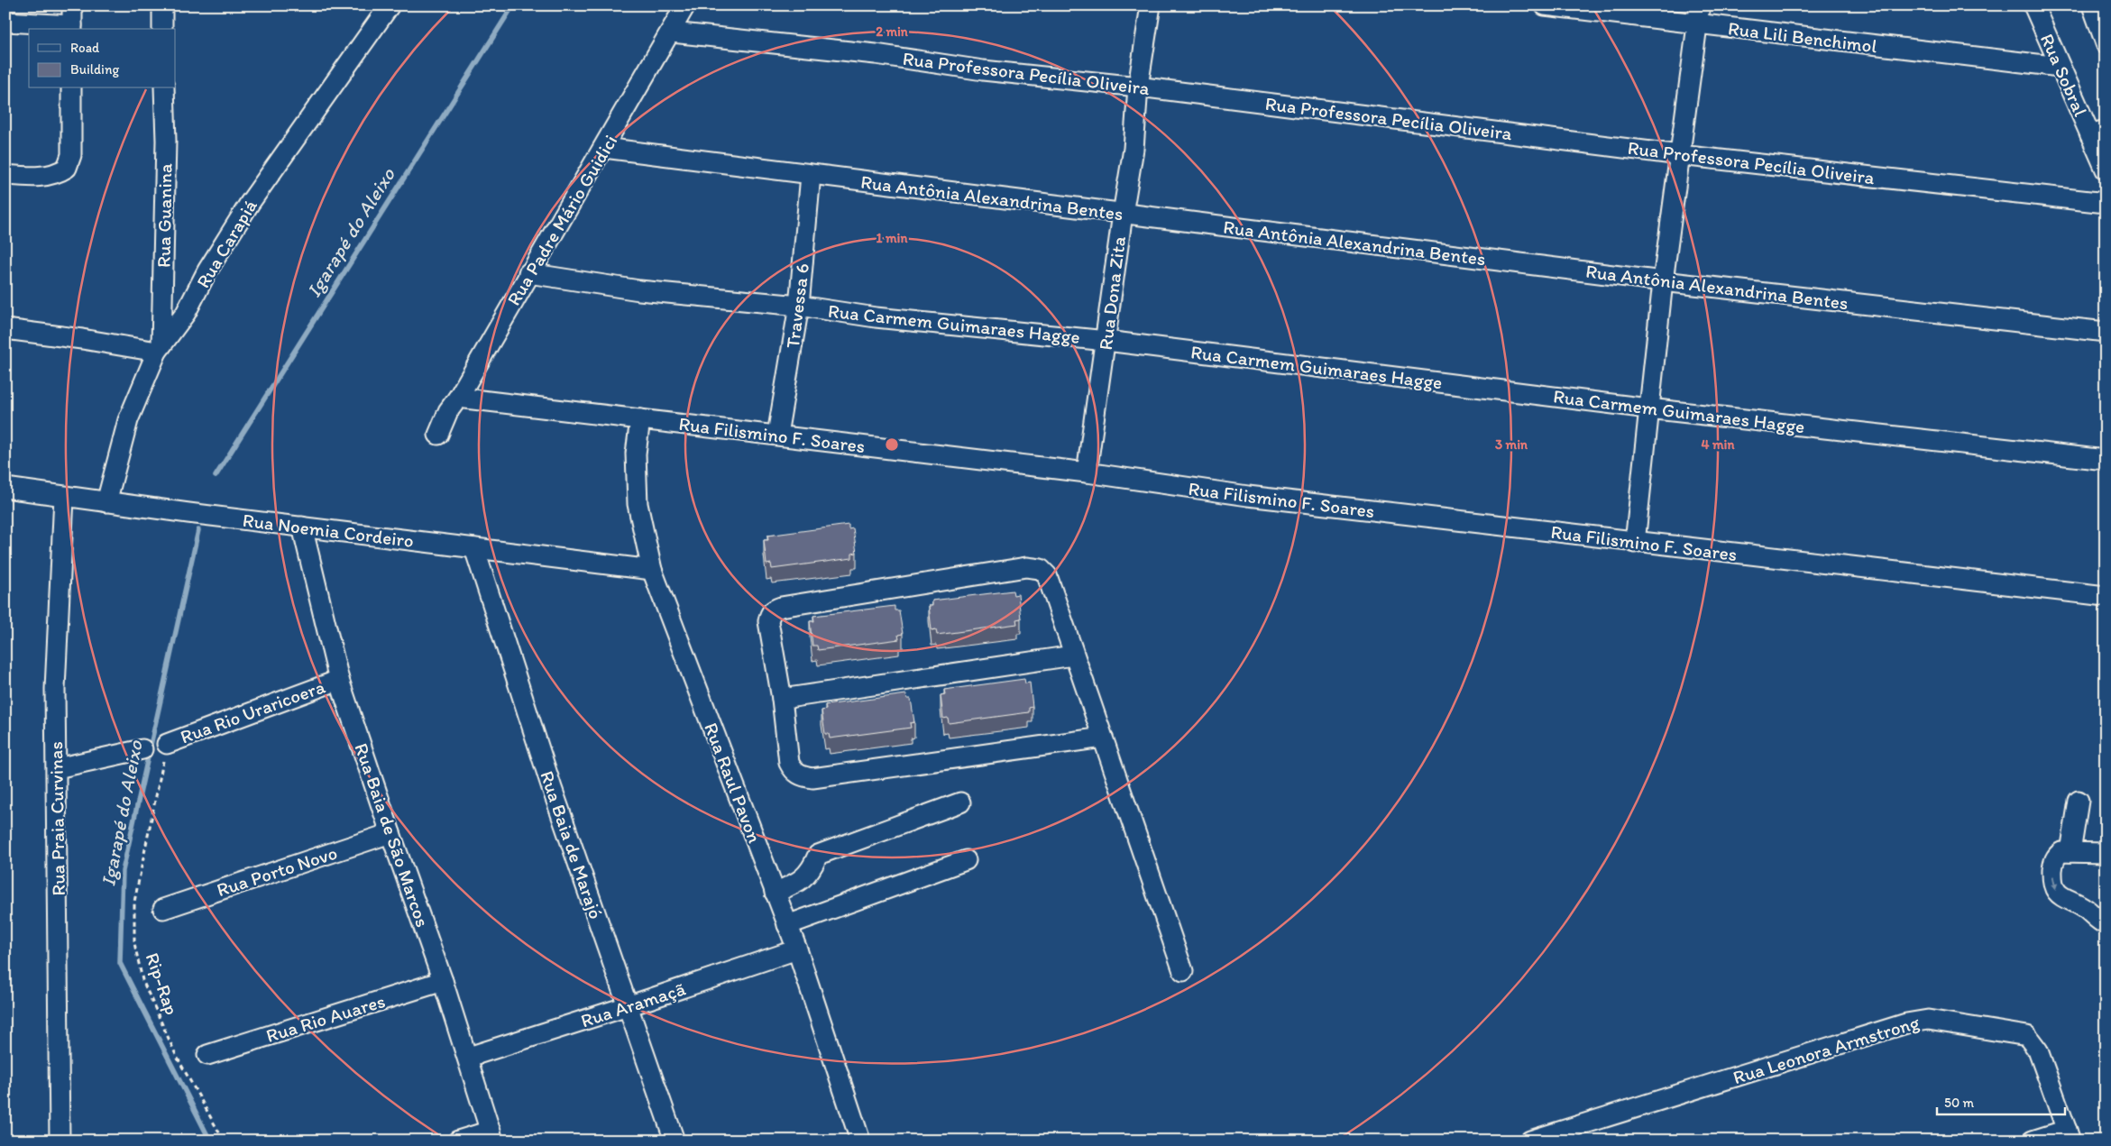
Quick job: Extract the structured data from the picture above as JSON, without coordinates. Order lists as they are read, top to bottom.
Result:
{
  "streets": {
    "street": [
      "Rua Lili Benchimol",
      "Rua Professora Pecília Oliveira",
      "Rua Sobral",
      "Rua Antônia Alexandrina Bentes",
      "Rua Guanina",
      "Rua Padre Mário Guidici",
      "Rua Carapiá",
      "Rua Dona Zita",
      "Travessa 6",
      "Rua Carmem Guimaraes Hagge",
      "Rua Filismino F. Soares",
      "Rua Noemia Cordeiro",
      "Rua Rio Uraricoera",
      "Rua Raul Pavon",
      "Rua Praia Curvinas",
      "Rua Baia de São Marcos",
      "Rua Baia de Marajó",
      "Rua Porto Novo",
      "Rua Aramaçã",
      "Rua Rio Auares",
      "Rua Leonora Armstrong"
    ],
    "path": ["Rip-Rap"]
  },
  "crossings": [
    ["Rua Lili Benchimol", "Rua Sobral"],
    ["Rua Professora Pecília Oliveira", "Rua Padre Mário Guidici"],
    ["Rua Professora Pecília Oliveira", "Rua Dona Zita"],
    ["Rua Antônia Alexandrina Bentes", "Rua Padre Mário Guidici"],
    ["Rua Antônia Alexandrina Bentes", "Rua Dona Zita"],
    ["Rua Antônia Alexandrina Bentes", "Travessa 6"],
    ["Rua Guanina", "Rua Carapiá"],
    ["Rua Padre Mário Guidici", "Rua Carmem Guimaraes Hagge"],
    ["Rua Padre Mário Guidici", "Rua Filismino F. Soares"],
    ["Rua Carapiá", "Rua Noemia Cordeiro"],
    ["Rua Dona Zita", "Rua Carmem Guimaraes Hagge"],
    ["Rua Dona Zita", "Rua Filismino F. Soares"],
    ["Travessa 6", "Rua Carmem Guimaraes Hagge"],
    ["Travessa 6", "Rua Filismino F. Soares"],
    ["Rua Filismino F. Soares", "Rua Raul Pavon"],
    ["Rua Noemia Cordeiro", "Rua Raul Pavon"],
    ["Rua Noemia Cordeiro", "Rua Praia Curvinas"],
    ["Rua Noemia Cordeiro", "Rua Baia de São Marcos"],
    ["Rua Noemia Cordeiro", "Rua Baia de Marajó"],
    ["Rua Rio Uraricoera", "Rua Baia de São Marcos"],
    ["Rua Rio Uraricoera", "Rip-Rap"],
    ["Rua Raul Pavon", "Rua Aramaçã"],
    ["Rua Baia de São Marcos", "Rua Porto Novo"],
    ["Rua Baia de São Marcos", "Rua Aramaçã"],
    ["Rua Baia de São Marcos", "Rua Rio Auares"],
    ["Rua Baia de Marajó", "Rua Aramaçã"]
  ],
  "water": ["Igarapé do Aleixo"],
  "legend": ["Road", "Building"],
  "scale_bar": "50 m",
  "rings": [
    "2 min",
    "1 min",
    "3 min",
    "4 min"
  ]
}
